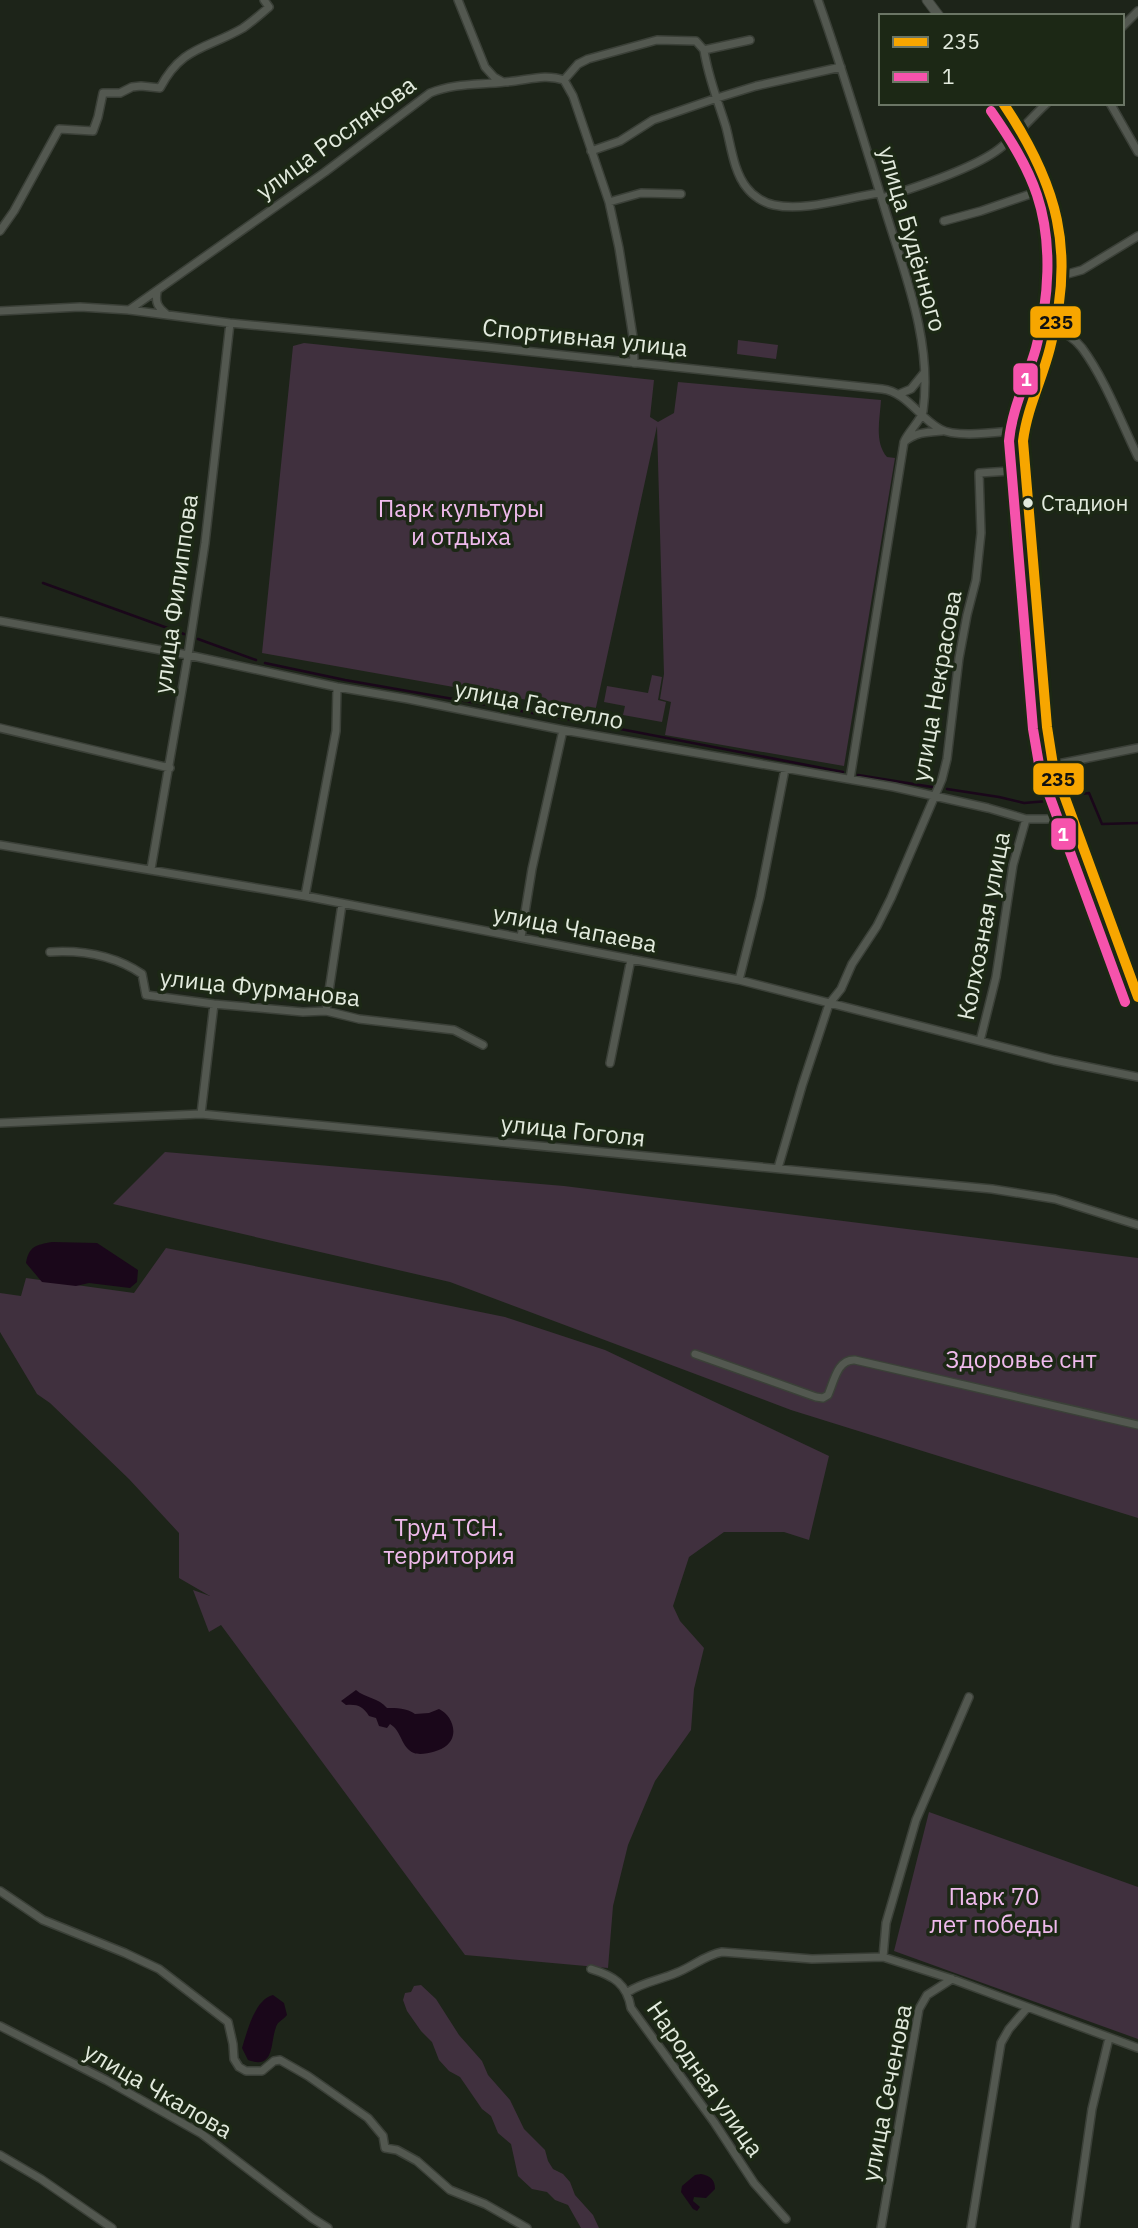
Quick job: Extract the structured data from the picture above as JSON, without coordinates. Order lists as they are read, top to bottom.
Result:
{
  "streets": {
    "street": [
      "улица Рослякова",
      "улица Будённого",
      "Спортивная улица",
      "улица Филиппова",
      "улица Некрасова",
      "улица Гастелло",
      "Колхозная улица",
      "улица Чапаева",
      "улица Фурманова",
      "улица Гоголя",
      "Народная улица",
      "улица Чкалова",
      "улица Сеченова"
    ]
  },
  "crossings": [
    ["улица Рослякова", "Спортивная улица"],
    ["улица Будённого", "Спортивная улица"],
    ["Спортивная улица", "улица Филиппова"],
    ["улица Филиппова", "улица Гастелло"],
    ["улица Филиппова", "улица Чапаева"],
    ["улица Некрасова", "улица Гастелло"],
    ["улица Некрасова", "улица Чапаева"],
    ["улица Некрасова", "улица Гоголя"],
    ["улица Гастелло", "Колхозная улица"],
    ["Колхозная улица", "улица Чапаева"]
  ],
  "parks": [
    "Парк культуры и отдыха",
    "Здоровье снт",
    "Труд ТСН. территория",
    "Парк 70 лет победы"
  ],
  "places": ["Стадион"],
  "lines": ["transit line 235", "transit line 1"],
  "legend": ["235", "1"]
}
